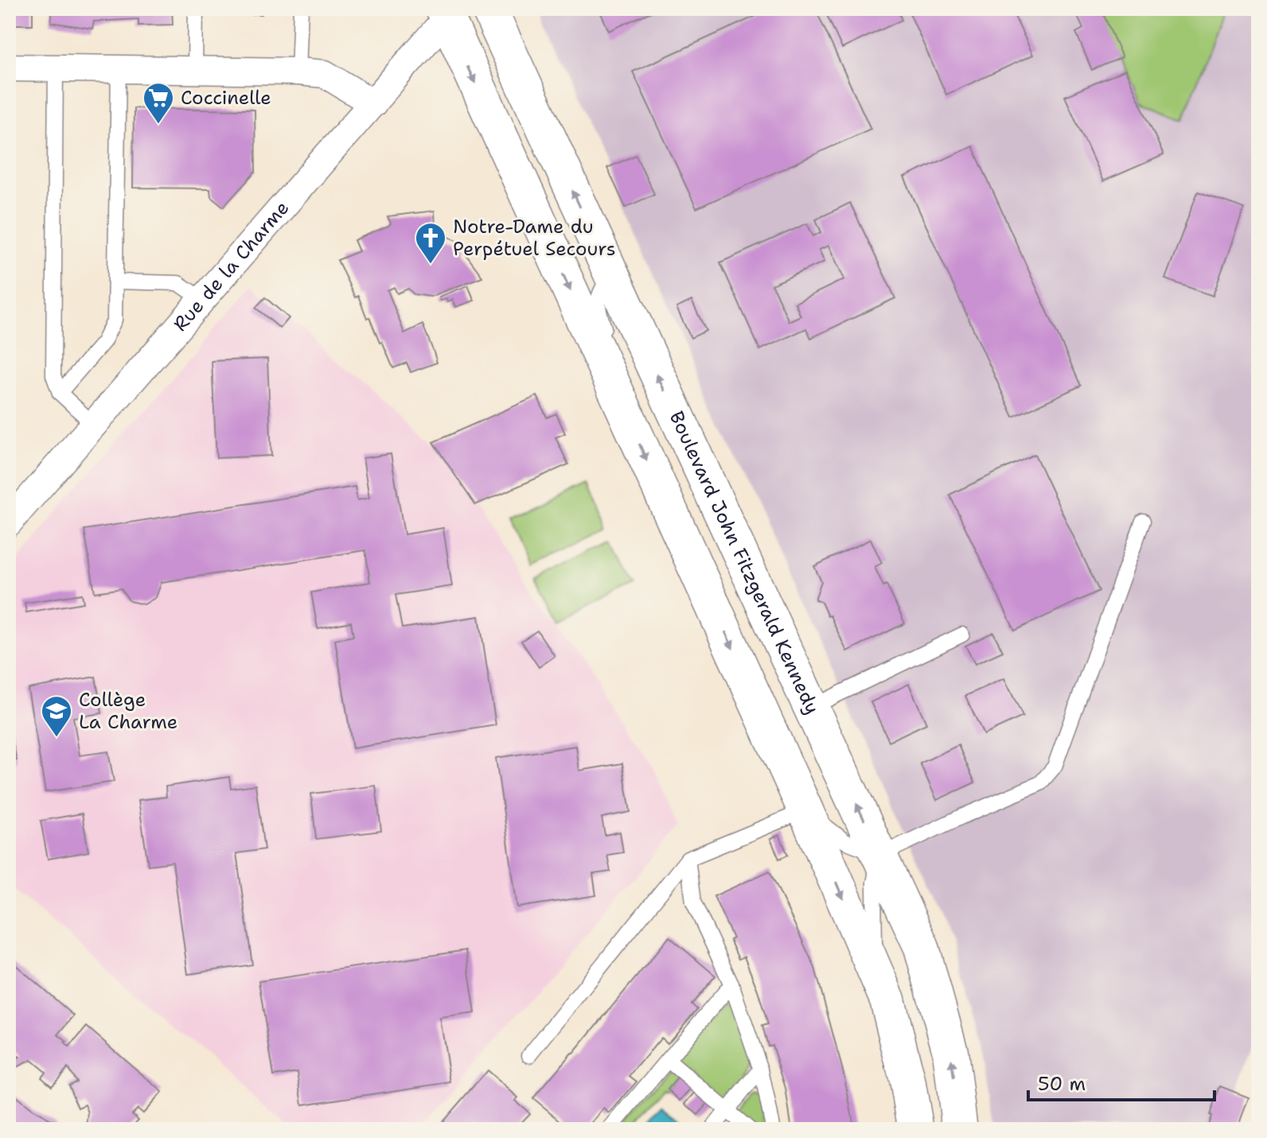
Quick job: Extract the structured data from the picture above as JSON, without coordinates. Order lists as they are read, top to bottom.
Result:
{
  "streets": {
    "main road": ["Boulevard John Fitzgerald Kennedy"],
    "street": ["Rue de la Charme"]
  },
  "places": {
    "supermarket": ["Coccinelle"],
    "church": ["Notre-Dame du Perpétuel Secours"],
    "school or university": ["Collège La Charme"]
  },
  "scale_bar": "50 m"
}
